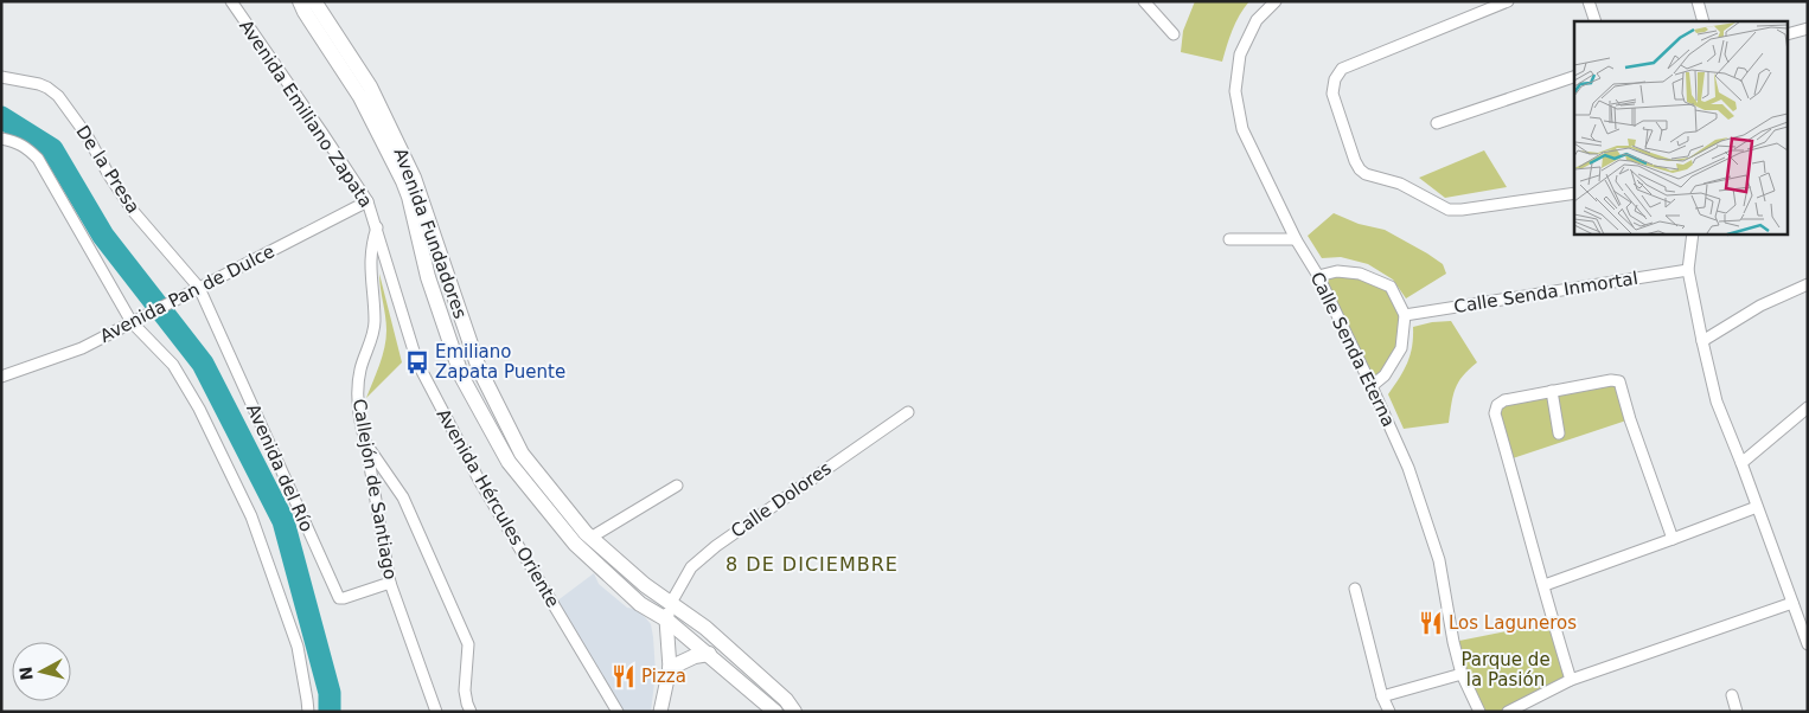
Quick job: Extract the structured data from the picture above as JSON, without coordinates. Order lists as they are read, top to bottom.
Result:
{
  "streets": {
    "main road": ["Avenida Fundadores"],
    "street": [
      "Avenida Emiliano Zapata",
      "De la Presa",
      "Calle Senda Inmortal",
      "Avenida Pan de Dulce",
      "Calle Senda Eterna",
      "Avenida del Río",
      "Callejón de Santiago",
      "Calle Dolores",
      "Avenida Hércules Oriente"
    ]
  },
  "crossings": [
    ["Avenida Emiliano Zapata", "Avenida Pan de Dulce"],
    ["Avenida Emiliano Zapata", "Callejón de Santiago"],
    ["Avenida Emiliano Zapata", "Avenida Hércules Oriente"],
    ["De la Presa", "Avenida Pan de Dulce"],
    ["De la Presa", "Avenida del Río"],
    ["Avenida Fundadores", "Calle Dolores"],
    ["Avenida Pan de Dulce", "Avenida del Río"],
    ["Avenida del Río", "Callejón de Santiago"],
    ["Callejón de Santiago", "Avenida Hércules Oriente"]
  ],
  "districts": ["8 DE DICIEMBRE"],
  "parks": ["Parque de la Pasión"],
  "places": {
    "bus stop": ["Emiliano Zapata Puente"],
    "restaurant": ["Los Laguneros", "Pizza"]
  },
  "north": "left"
}
